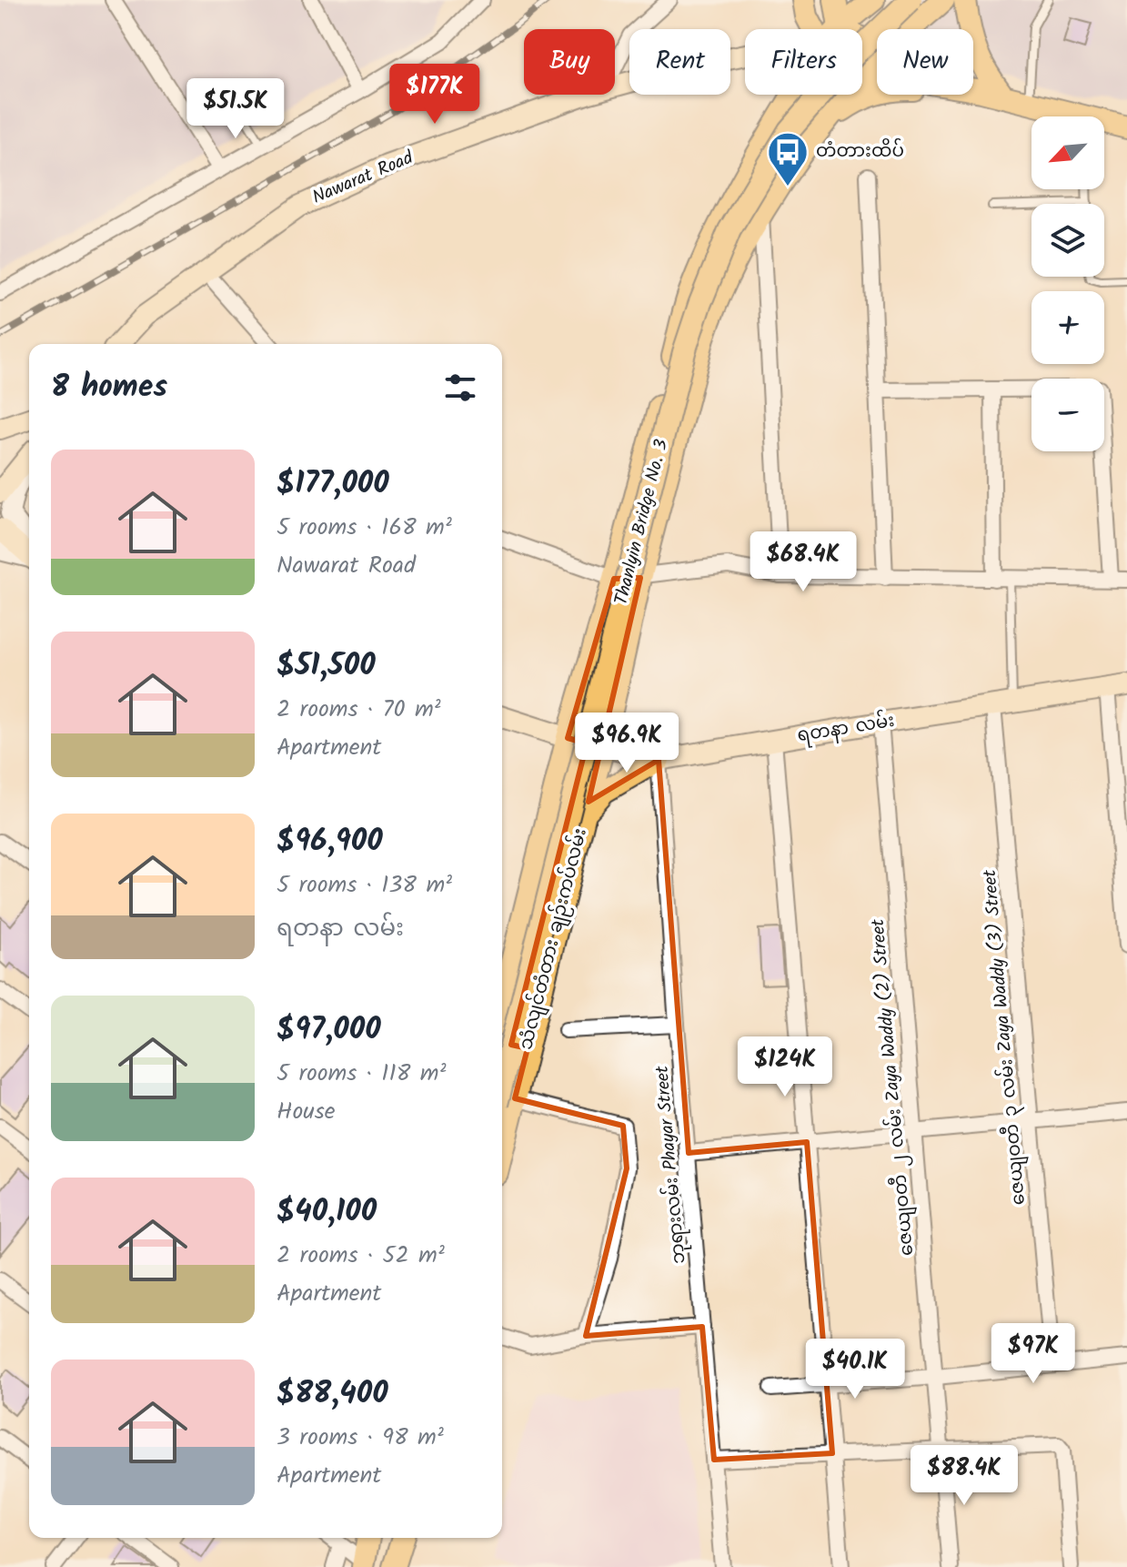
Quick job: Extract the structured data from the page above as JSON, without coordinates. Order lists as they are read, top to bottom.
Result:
{
  "streets": {
    "main road": [
      "Nawarat Road",
      "Thanlyin Bridge No. 3",
      "ရတနာ လမ်း",
      "သံလျင်တံတား ချဉ်းကပ်လမ်း"
    ],
    "street": ["ဇေယျဝတီ ၃ လမ်း Zaya Waddy (3) Street", "ဇေယျဝတီ ၂ လမ်း Zaya Waddy (2) Street", "ဘုရားလမ်း Phayar Street"]
  },
  "crossings": [
    ["Thanlyin Bridge No. 3", "သံလျင်တံတား ချဉ်းကပ်လမ်း"],
    ["ရတနာ လမ်း", "သံလျင်တံတား ချဉ်းကပ်လမ်း"],
    ["ရတနာ လမ်း", "ဇေယျဝတီ ၃ လမ်း Zaya Waddy (3) Street"],
    ["ရတနာ လမ်း", "ဇေယျဝတီ ၂ လမ်း Zaya Waddy (2) Street"],
    ["ရတနာ လမ်း", "ဘုရားလမ်း Phayar Street"]
  ],
  "places": {
    "bus stop": ["တံတားထိပ်"]
  },
  "north": "bottom left",
  "page": {
    "chip": [
      "Buy",
      "Rent",
      "Filters",
      "New"
    ],
    "price": [
      "$177K",
      "$51.5K",
      "$68.4K",
      "$96.9K",
      "$124K",
      "$97K",
      "$40.1K",
      "$88.4K"
    ],
    "map_buttons": ["+", "−"],
    "heading": "8 homes",
    "list": [
      {
        "name": "$177,000",
        "note": "5 rooms · 168 m² · Nawarat Road"
      },
      {
        "name": "$51,500",
        "note": "2 rooms · 70 m² · Apartment"
      },
      {
        "name": "$96,900",
        "note": "5 rooms · 138 m² · ရတနာ လမ်း"
      },
      {
        "name": "$97,000",
        "note": "5 rooms · 118 m² · House"
      },
      {
        "name": "$40,100",
        "note": "2 rooms · 52 m² · Apartment"
      },
      {
        "name": "$88,400",
        "note": "3 rooms · 98 m² · Apartment"
      }
    ]
  }
}
